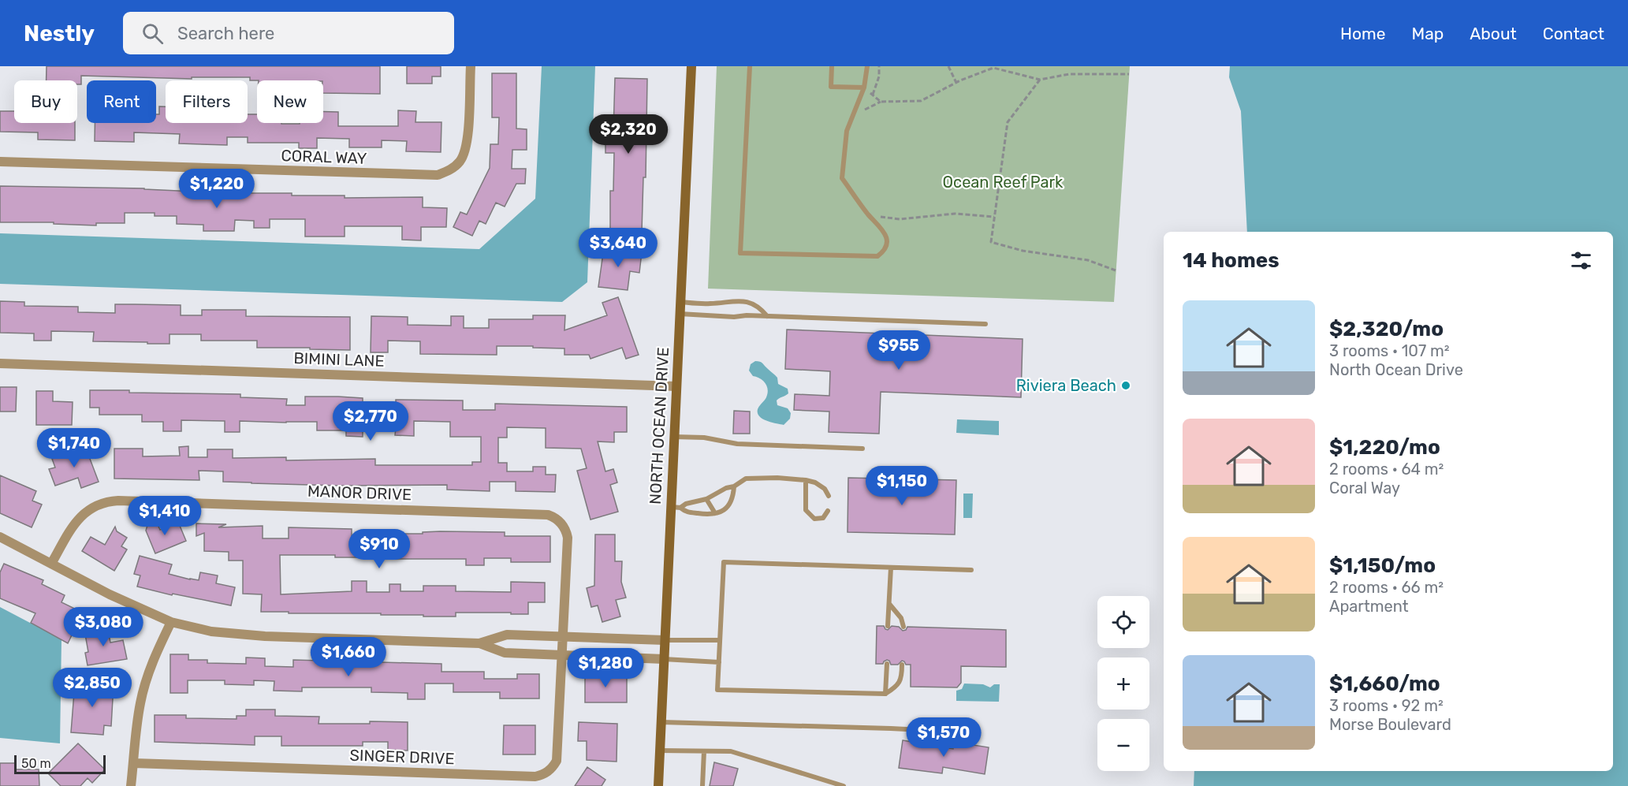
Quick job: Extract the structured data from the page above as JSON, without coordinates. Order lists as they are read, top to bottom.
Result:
{
  "streets": {
    "main road": ["NORTH OCEAN DRIVE"],
    "street": [
      "CORAL WAY",
      "BIMINI LANE",
      "MANOR DRIVE",
      "SINGER DRIVE"
    ]
  },
  "crossings": [
    ["BIMINI LANE", "NORTH OCEAN DRIVE"],
    ["MANOR DRIVE", "SINGER DRIVE"]
  ],
  "parks": ["Ocean Reef Park"],
  "places": ["Riviera Beach"],
  "scale_bar": "50 m",
  "page": {
    "header": "Nestly",
    "search": "Search here",
    "nav": [
      "Home",
      "Map",
      "About",
      "Contact"
    ],
    "chip": [
      "Buy",
      "Rent",
      "Filters",
      "New"
    ],
    "price": [
      "$2,320",
      "$1,220",
      "$3,640",
      "$955",
      "$2,770",
      "$1,740",
      "$1,150",
      "$1,410",
      "$910",
      "$3,080",
      "$1,660",
      "$1,280",
      "$2,850",
      "$1,570"
    ],
    "heading": "14 homes",
    "list": [
      {
        "name": "$2,320/mo",
        "note": "3 rooms · 107 m² · North Ocean Drive"
      },
      {
        "name": "$1,220/mo",
        "note": "2 rooms · 64 m² · Coral Way"
      },
      {
        "name": "$1,150/mo",
        "note": "2 rooms · 66 m² · Apartment"
      },
      {
        "name": "$1,660/mo",
        "note": "3 rooms · 92 m² · Morse Boulevard"
      }
    ],
    "map_buttons": ["+", "−"],
    "scale": "50 m"
  }
}
